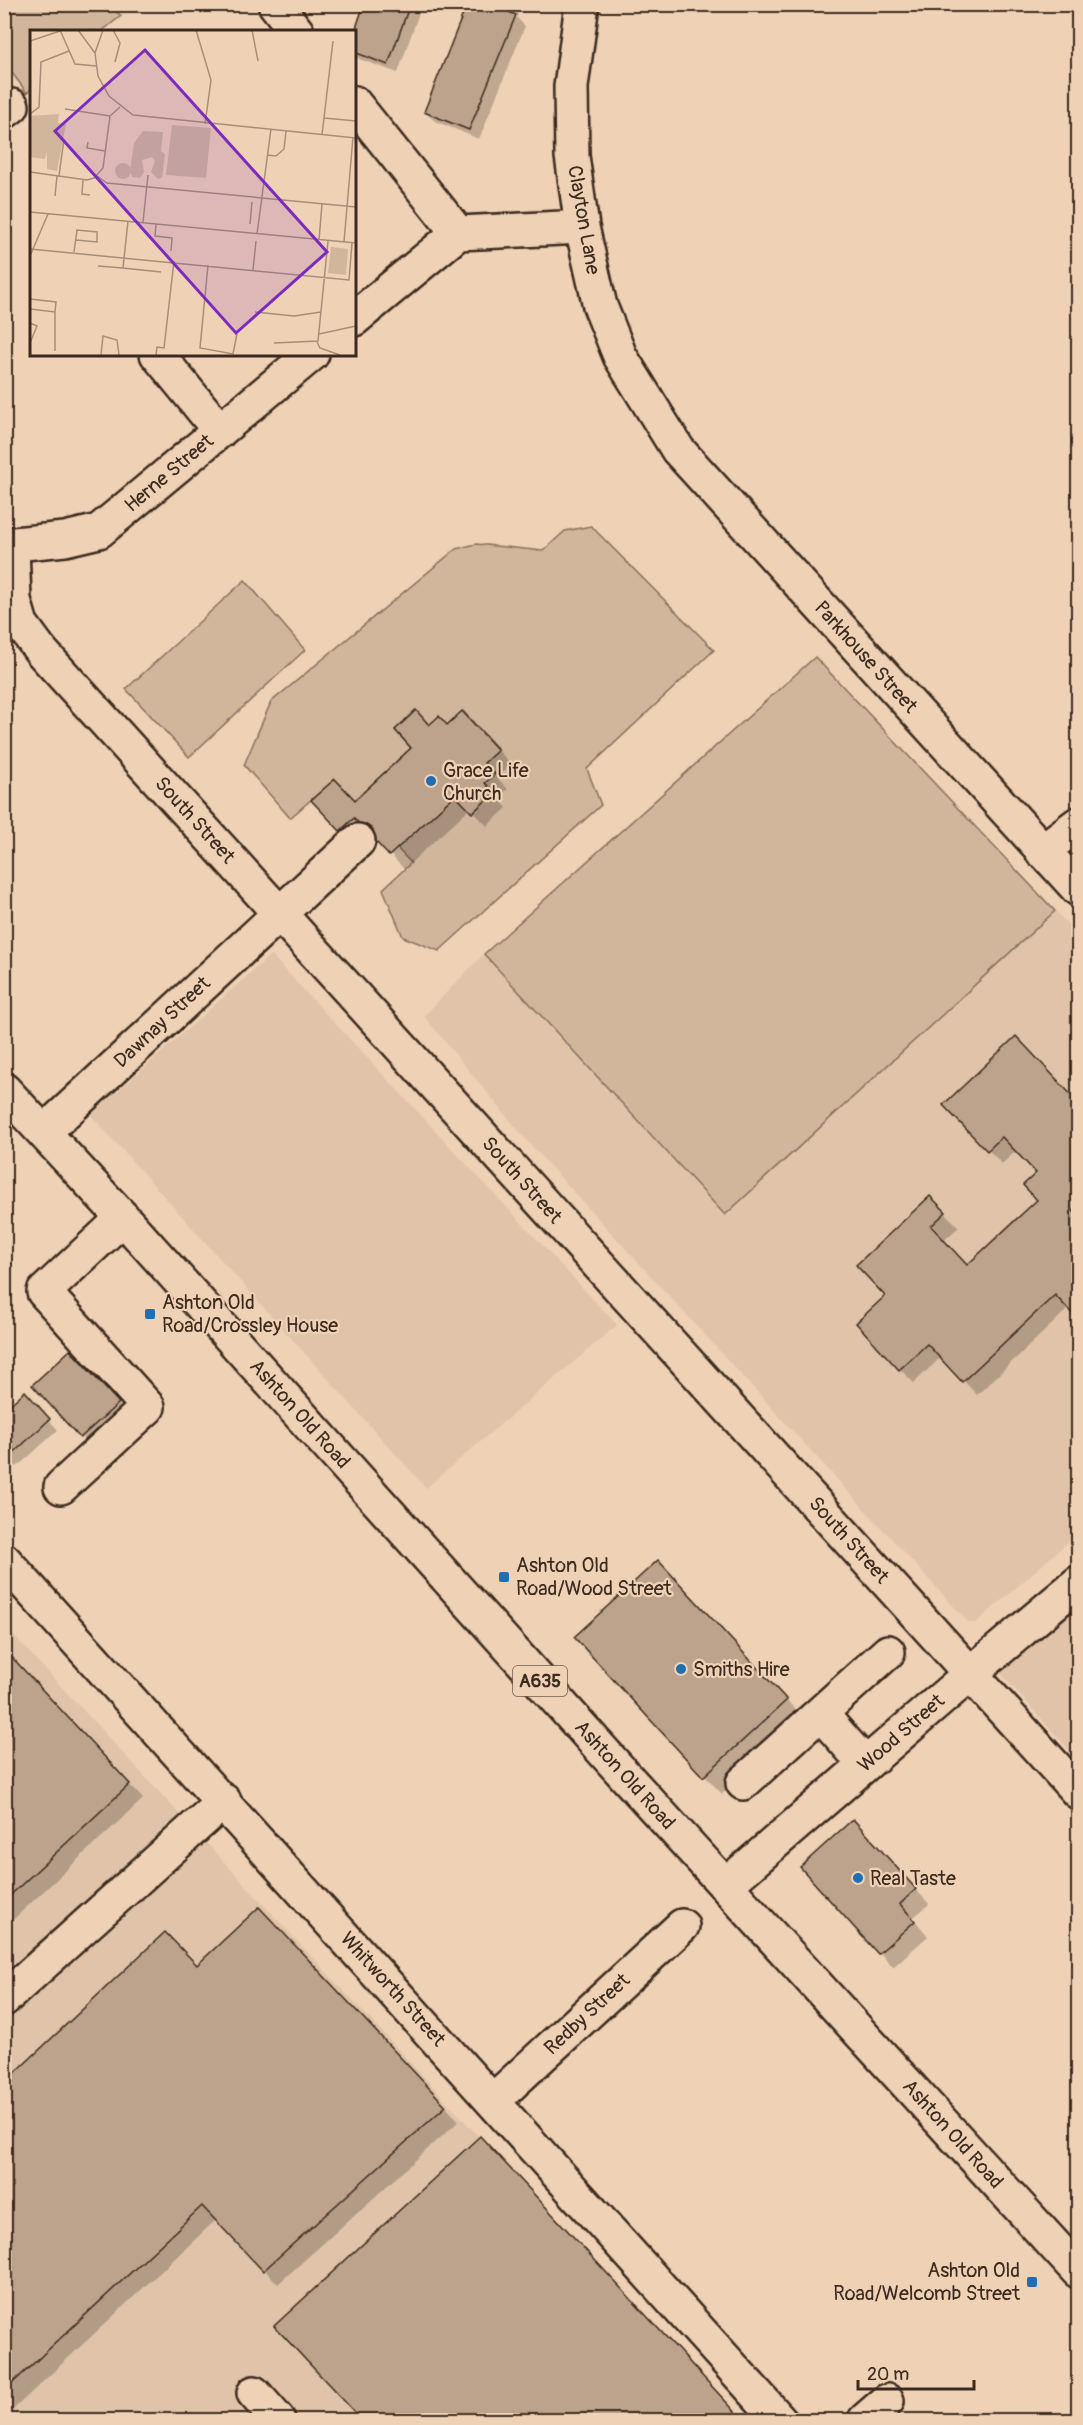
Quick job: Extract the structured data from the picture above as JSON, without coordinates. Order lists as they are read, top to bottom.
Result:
{
  "streets": {
    "main road": [
      "Clayton Lane",
      "Herne Street",
      "Parkhouse Street",
      "South Street",
      "Dawnay Street",
      "Ashton Old Road",
      "A635",
      "Wood Street",
      "Whitworth Street",
      "Redby Street"
    ]
  },
  "crossings": [
    ["Clayton Lane", "Parkhouse Street"],
    ["Herne Street", "South Street"],
    ["South Street", "Dawnay Street"],
    ["South Street", "Wood Street"],
    ["Dawnay Street", "Ashton Old Road"],
    ["Ashton Old Road", "Wood Street"],
    ["Whitworth Street", "Redby Street"]
  ],
  "places": {
    "other": ["Grace Life Church", "Smiths Hire", "Real Taste"],
    "transit": ["Ashton Old Road/Crossley House", "Ashton Old Road/Wood Street", "Ashton Old Road/Welcomb Street"]
  },
  "scale_bar": "20 m"
}
